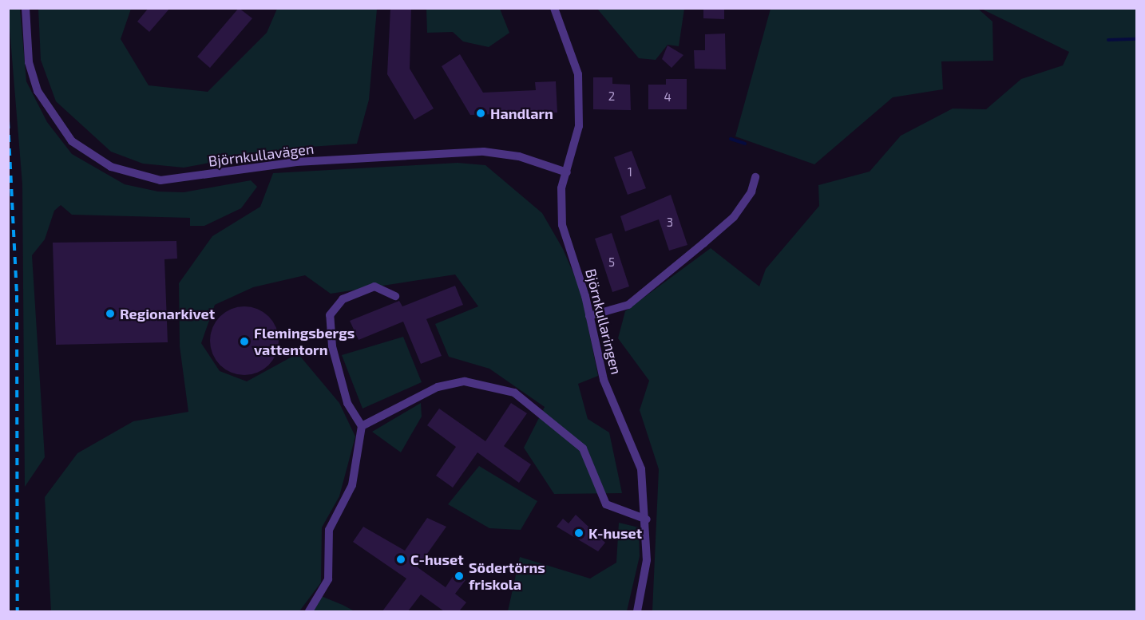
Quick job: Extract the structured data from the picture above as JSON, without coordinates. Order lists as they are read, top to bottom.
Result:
{
  "streets": {
    "street": ["Björnkullavägen", "Björnkullaringen"]
  },
  "crossings": [
    ["Björnkullavägen", "Björnkullaringen"]
  ],
  "places": [
    "Handlarn",
    "Regionarkivet",
    "Flemingsbergs vattentorn",
    "K-huset",
    "C-huset",
    "Södertörns friskola"
  ],
  "house_numbers": [
    "2",
    "4",
    "1",
    "3",
    "5"
  ]
}
